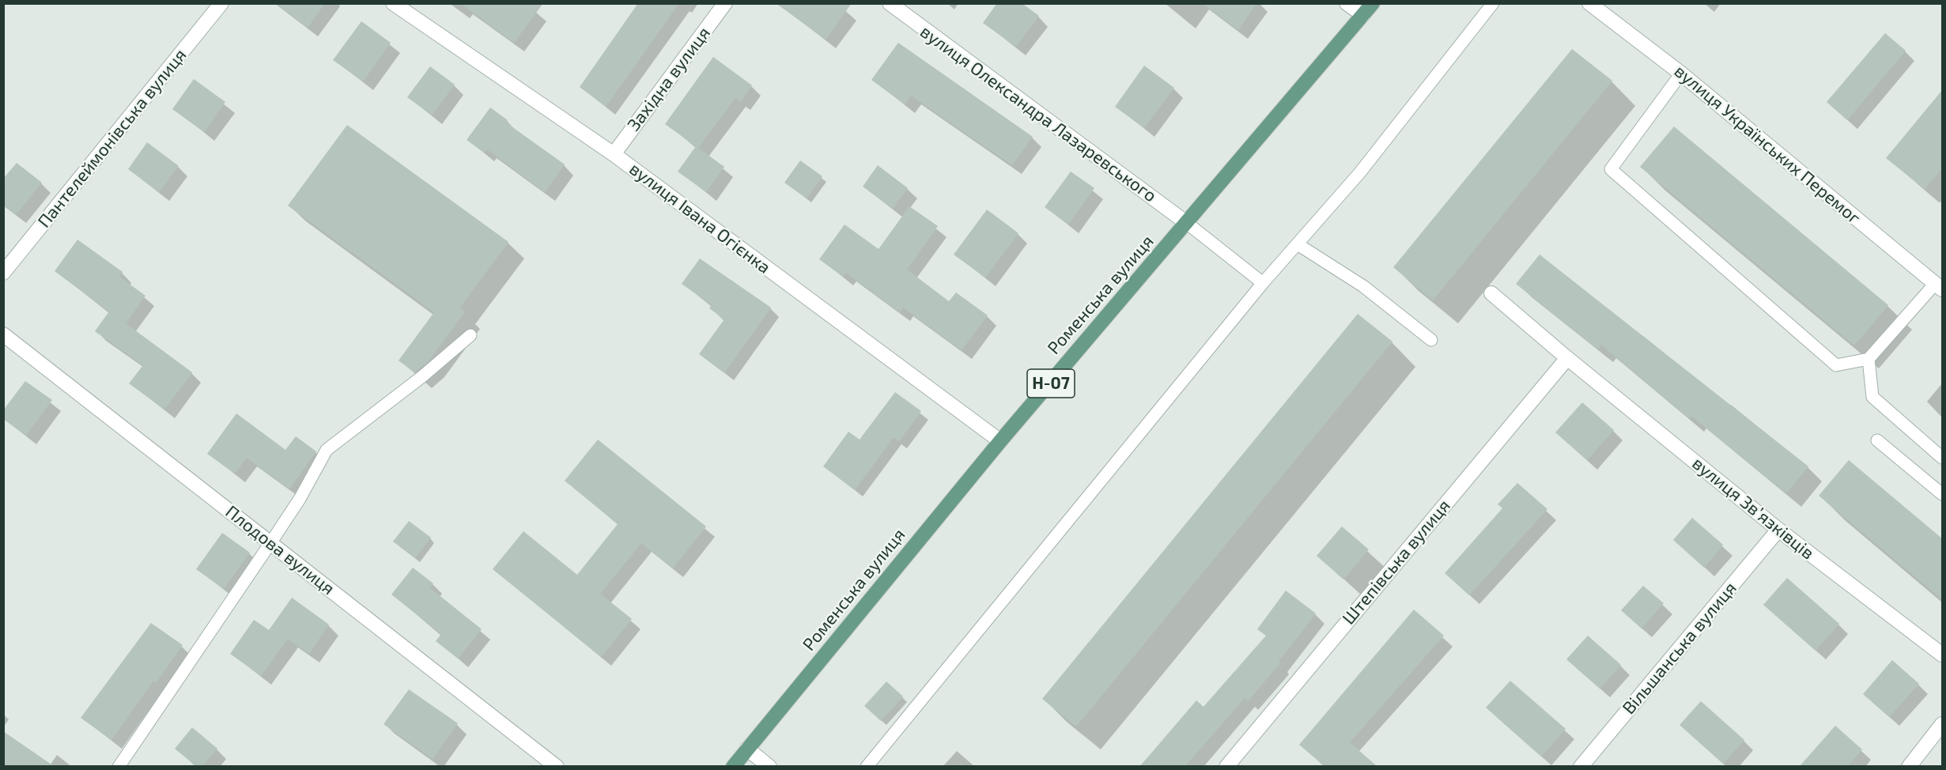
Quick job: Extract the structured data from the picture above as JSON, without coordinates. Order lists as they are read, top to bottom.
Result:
{
  "streets": {
    "main road": ["Роменська вулиця", "Н-07"],
    "street": [
      "Західна вулиця",
      "вулиця Олександра Лазаревського",
      "Пантелеймонівська вулиця",
      "вулиця Українських Перемог",
      "вулиця Івана Огієнка",
      "вулиця Звʼязківців",
      "Плодова вулиця",
      "Штепівська вулиця",
      "Вільшанська вулиця"
    ]
  },
  "crossings": [
    ["Західна вулиця", "вулиця Івана Огієнка"],
    ["вулиця Олександра Лазаревського", "Роменська вулиця"],
    ["вулиця Івана Огієнка", "Роменська вулиця"],
    ["вулиця Звʼязківців", "Штепівська вулиця"],
    ["вулиця Звʼязківців", "Вільшанська вулиця"]
  ]
}
